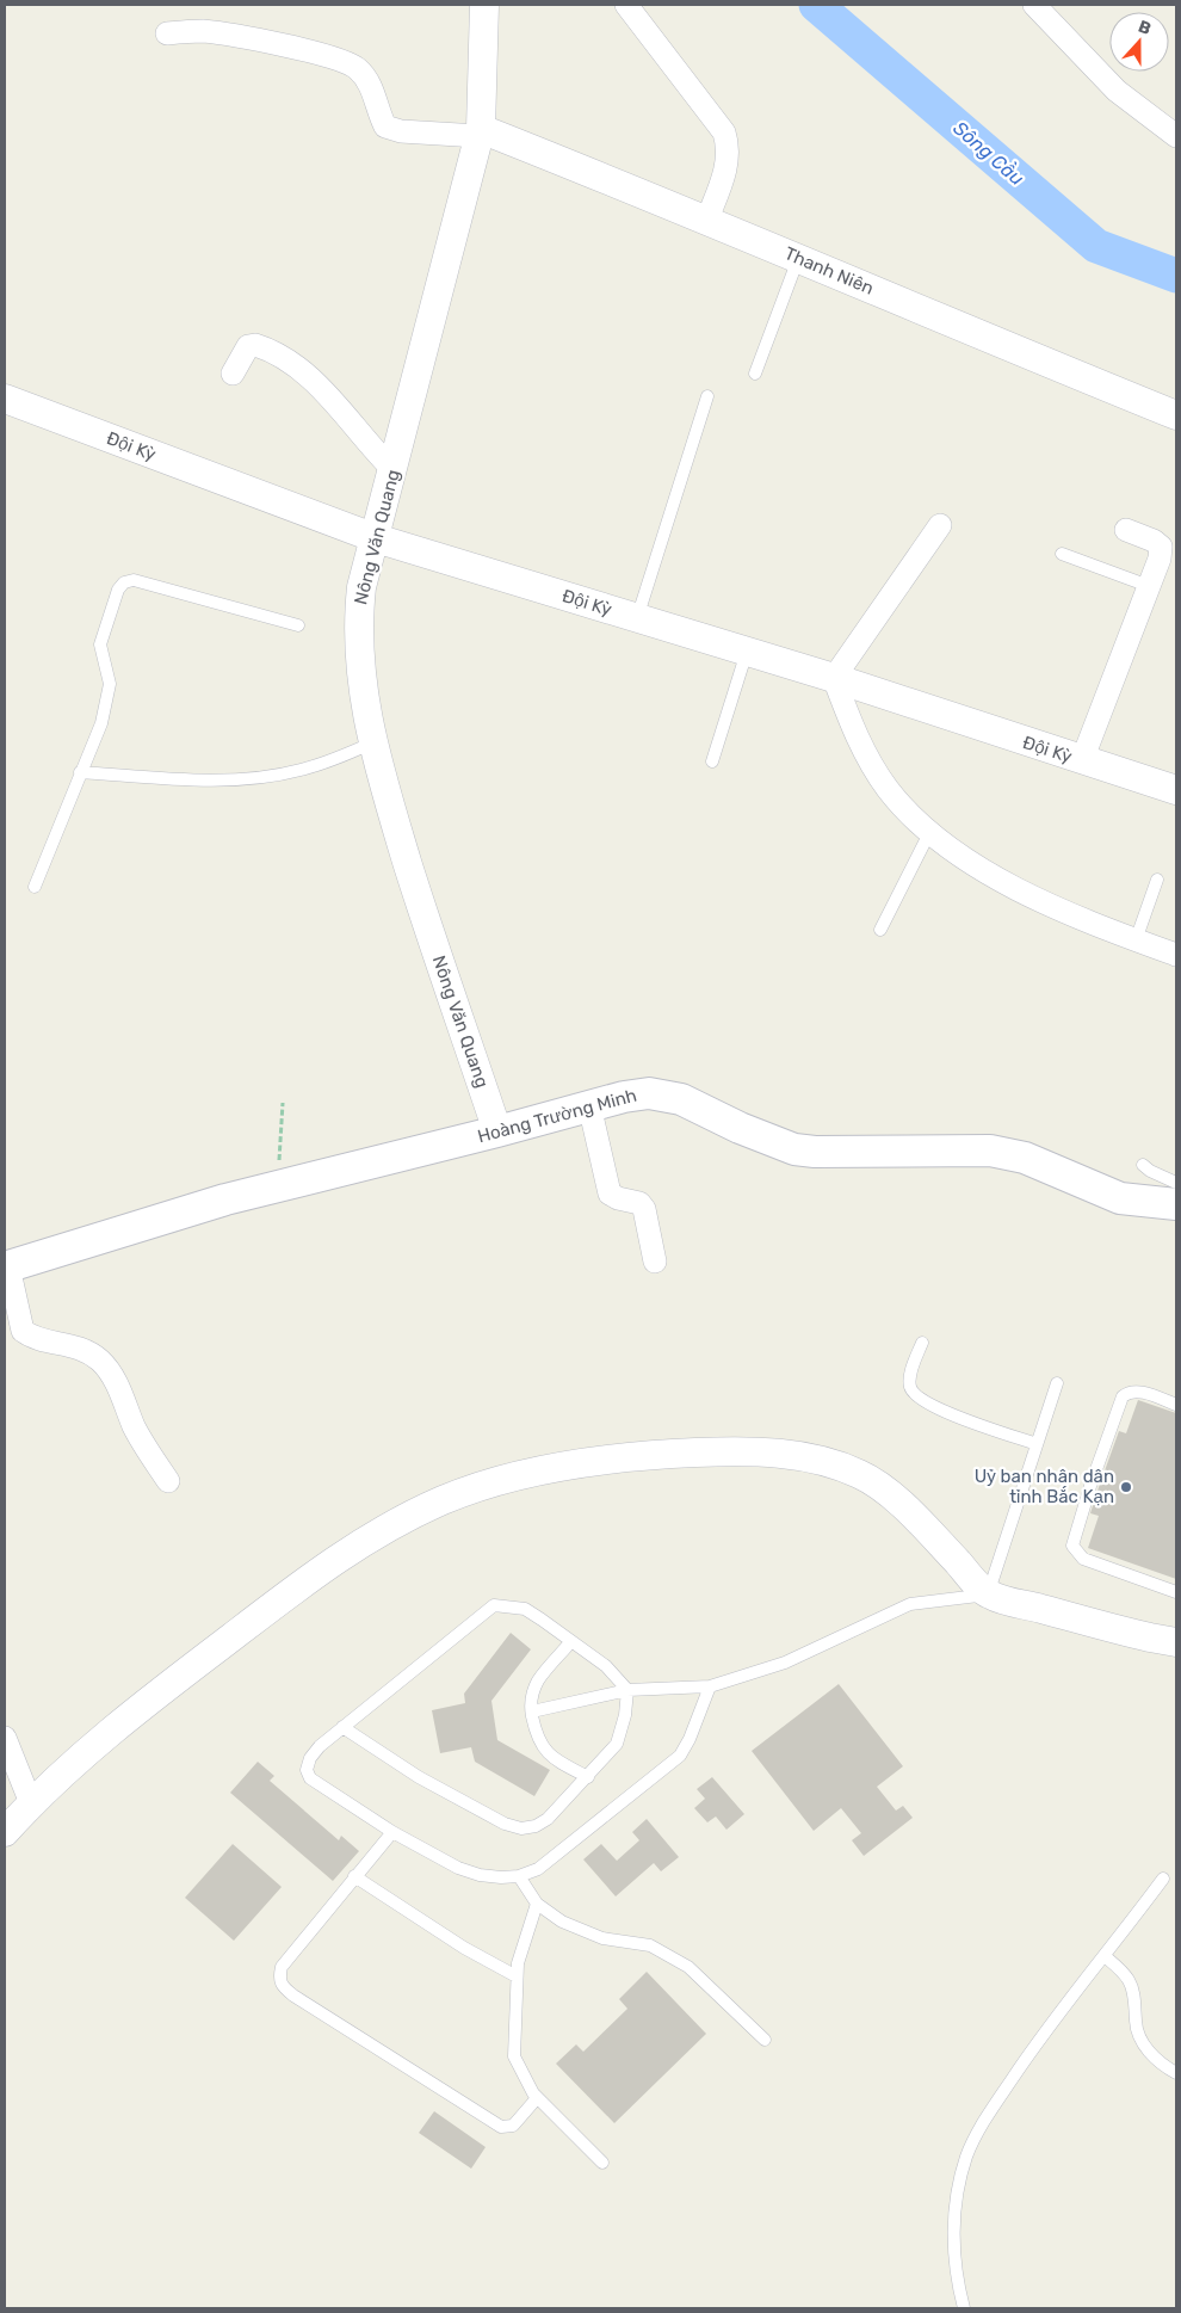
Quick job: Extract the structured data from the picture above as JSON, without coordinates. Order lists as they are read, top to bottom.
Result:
{
  "streets": {
    "main road": ["Hoàng Trường Minh"],
    "street": ["Thanh Niên", "Đội Kỳ", "Nông Văn Quang"]
  },
  "crossings": [
    ["Thanh Niên", "Nông Văn Quang"],
    ["Đội Kỳ", "Nông Văn Quang"],
    ["Nông Văn Quang", "Hoàng Trường Minh"]
  ],
  "water": ["Sông Cầu"],
  "places": ["Uỷ ban nhân dân tỉnh Bắc Kạn"],
  "north": "top"
}
